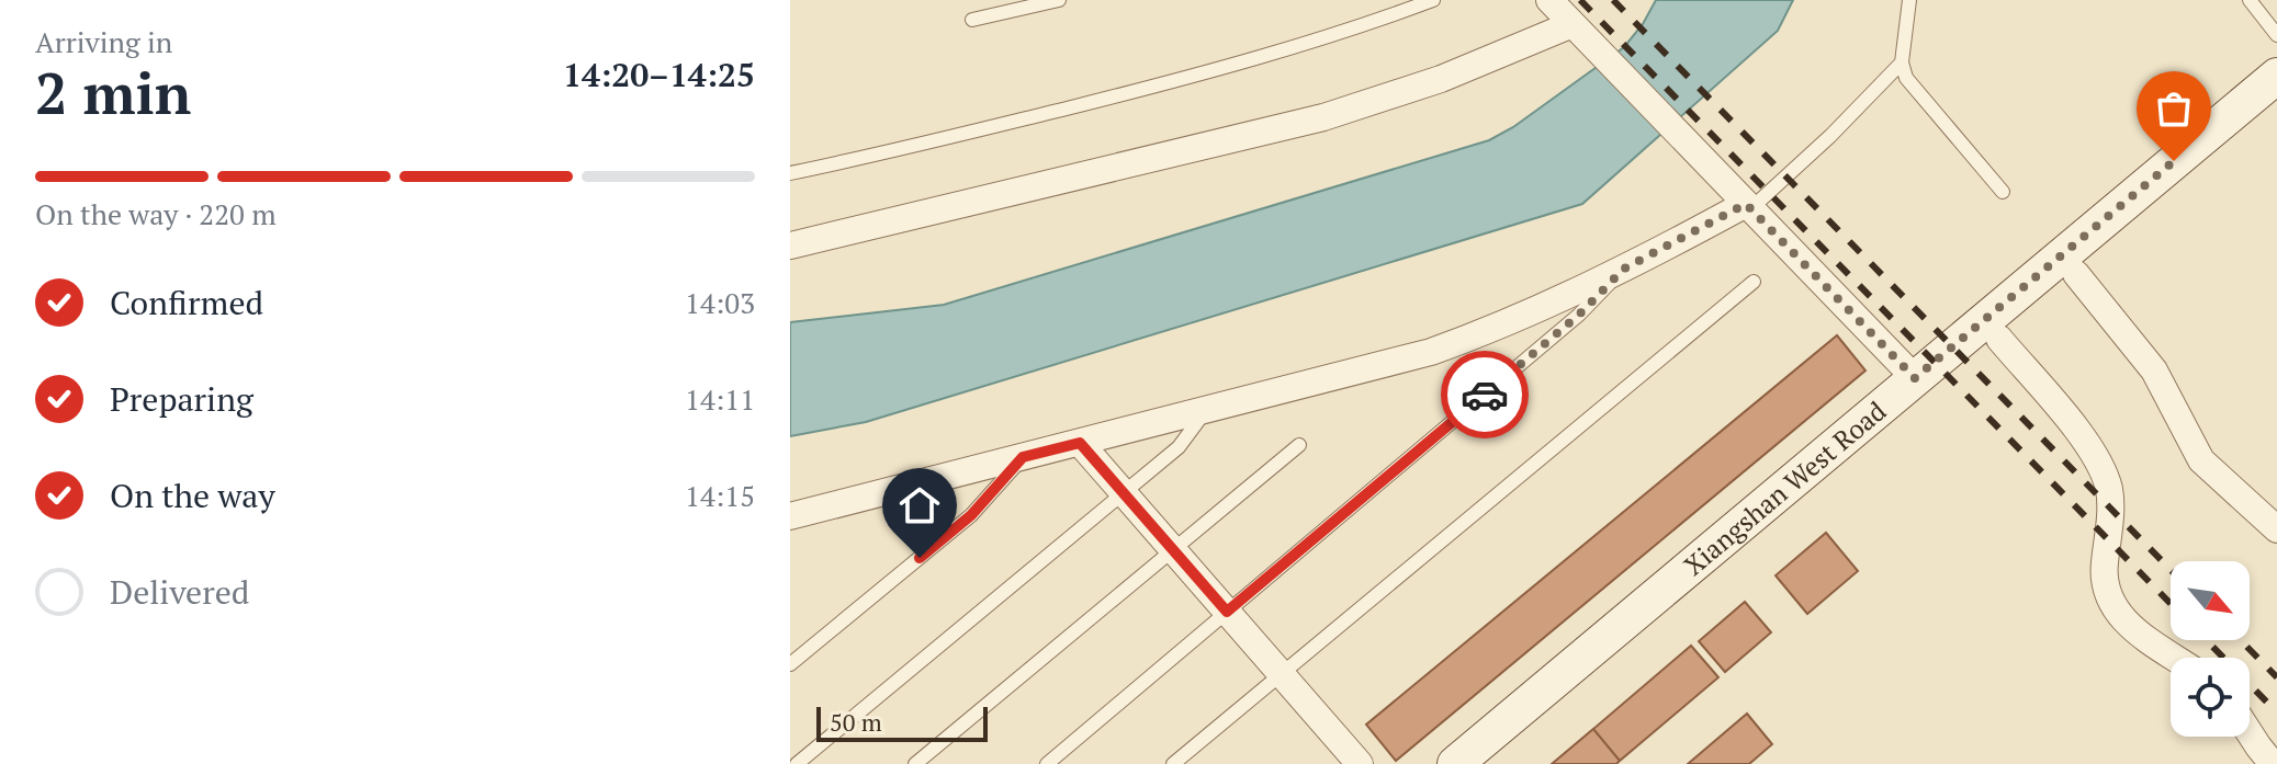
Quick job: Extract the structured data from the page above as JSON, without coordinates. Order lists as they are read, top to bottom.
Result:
{
  "streets": {
    "main road": ["Xiangshan West Road"]
  },
  "scale_bar": "50 m",
  "north": "bottom right",
  "page": {
    "heading": ["2 min", "Arriving in", "14:20–14:25"],
    "bar": "On the way · 220 m",
    "list": [
      ["Confirmed", "14:03"],
      ["Preparing", "14:11"],
      ["On the way", "14:15"],
      "Delivered"
    ],
    "scale": "50 m"
  }
}
